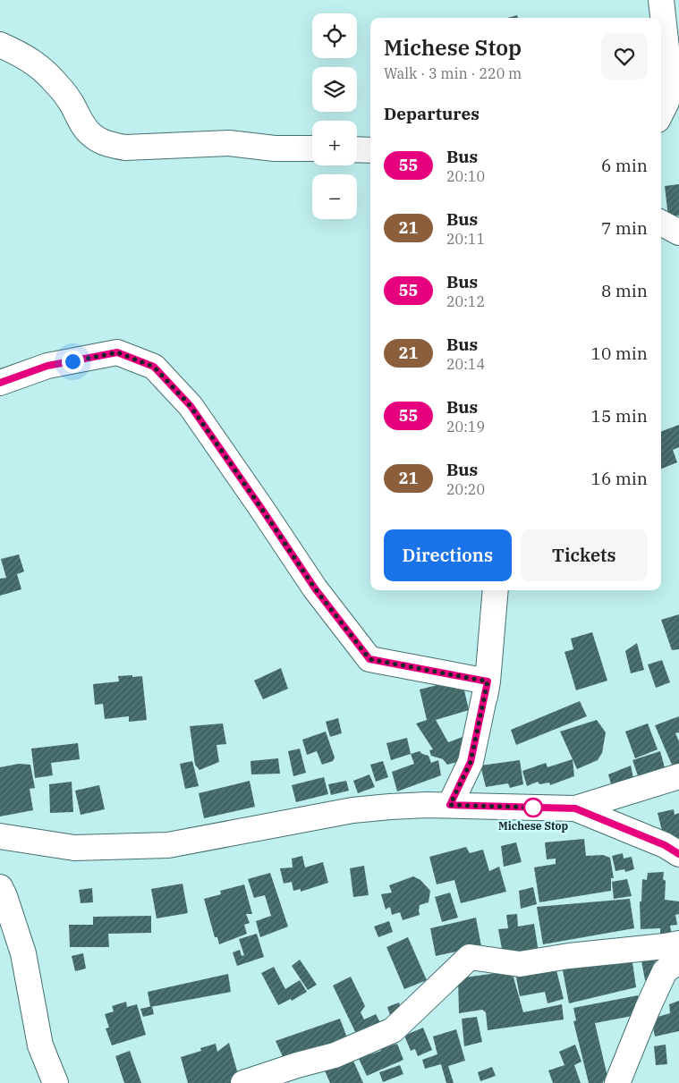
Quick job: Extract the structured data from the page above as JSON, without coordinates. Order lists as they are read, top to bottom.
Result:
{
  "places": ["Michese Stop"],
  "lines": ["bus line 55"],
  "page": {
    "map_buttons": ["+", "−"],
    "heading": [
      ["Michese Stop", "Walk · 3 min · 220 m"],
      "Departures"
    ],
    "list": [
      {
        "mark": "55",
        "name": "Bus",
        "note": "20:10",
        "value": "6 min"
      },
      {
        "mark": "21",
        "name": "Bus",
        "note": "20:11",
        "value": "7 min"
      },
      {
        "mark": "55",
        "name": "Bus",
        "note": "20:12",
        "value": "8 min"
      },
      {
        "mark": "21",
        "name": "Bus",
        "note": "20:14",
        "value": "10 min"
      },
      {
        "mark": "55",
        "name": "Bus",
        "note": "20:19",
        "value": "15 min"
      },
      {
        "mark": "21",
        "name": "Bus",
        "note": "20:20",
        "value": "16 min"
      }
    ],
    "buttons": ["Directions", "Tickets"]
  }
}
